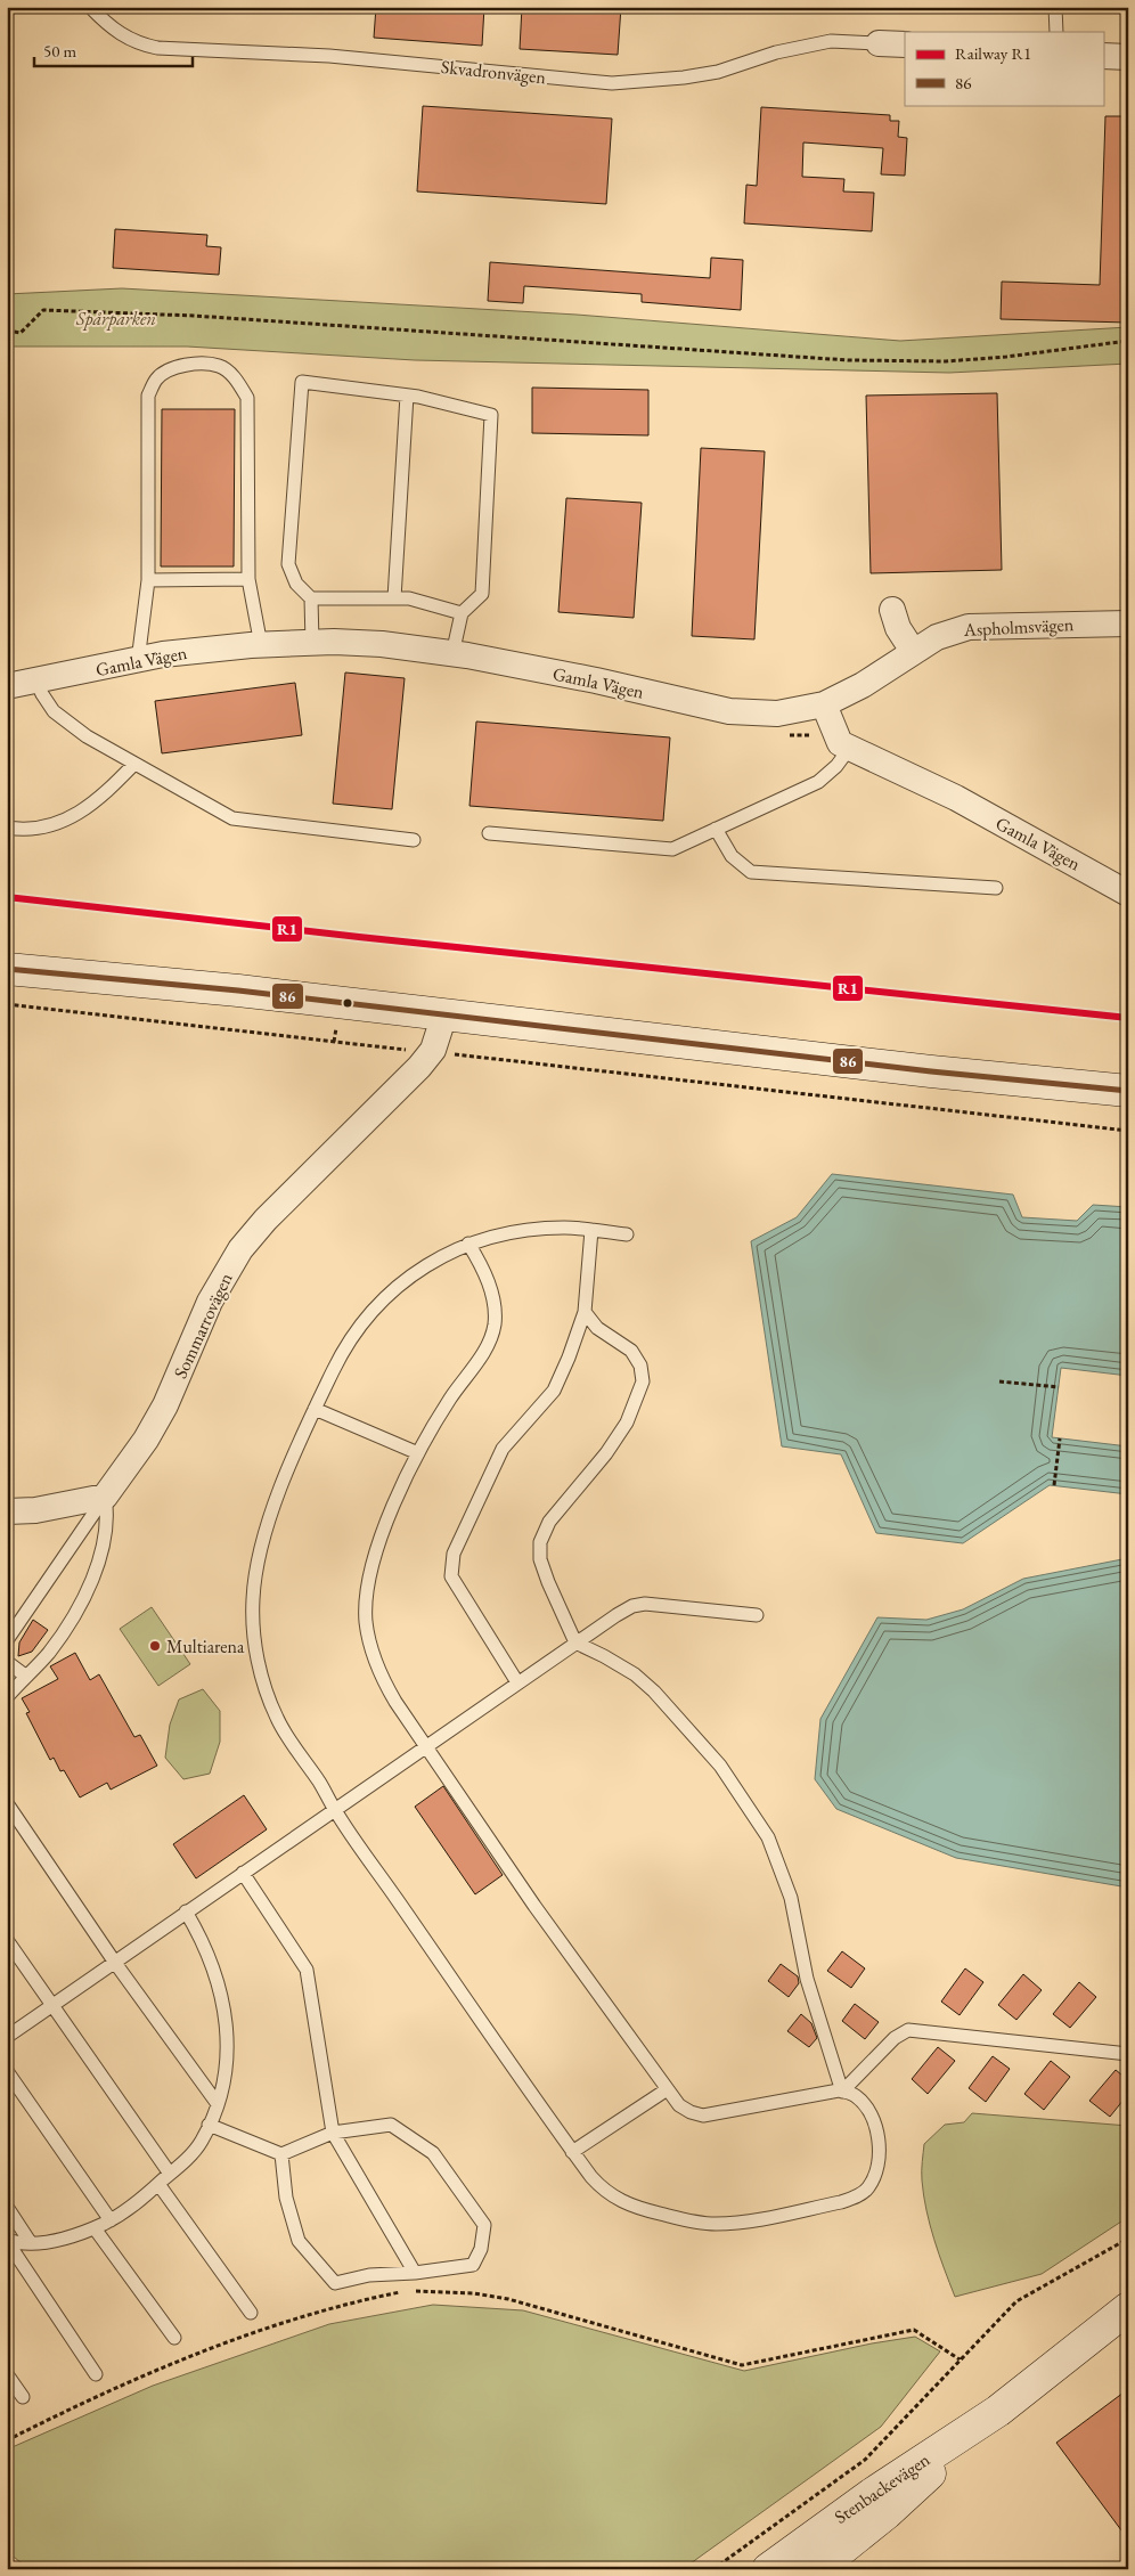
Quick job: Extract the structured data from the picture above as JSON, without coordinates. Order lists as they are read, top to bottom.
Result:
{
  "streets": {
    "street": [
      "Skvadronvägen",
      "Aspholmsvägen",
      "Gamla Vägen",
      "Sommarrovägen",
      "Stenbackevägen"
    ]
  },
  "crossings": [
    ["Aspholmsvägen", "Gamla Vägen"]
  ],
  "parks": ["Spårparken"],
  "places": ["Multiarena"],
  "lines": ["rail line R1", "transit line 86"],
  "legend": ["Railway R1", "86"],
  "scale_bar": "50 m"
}
